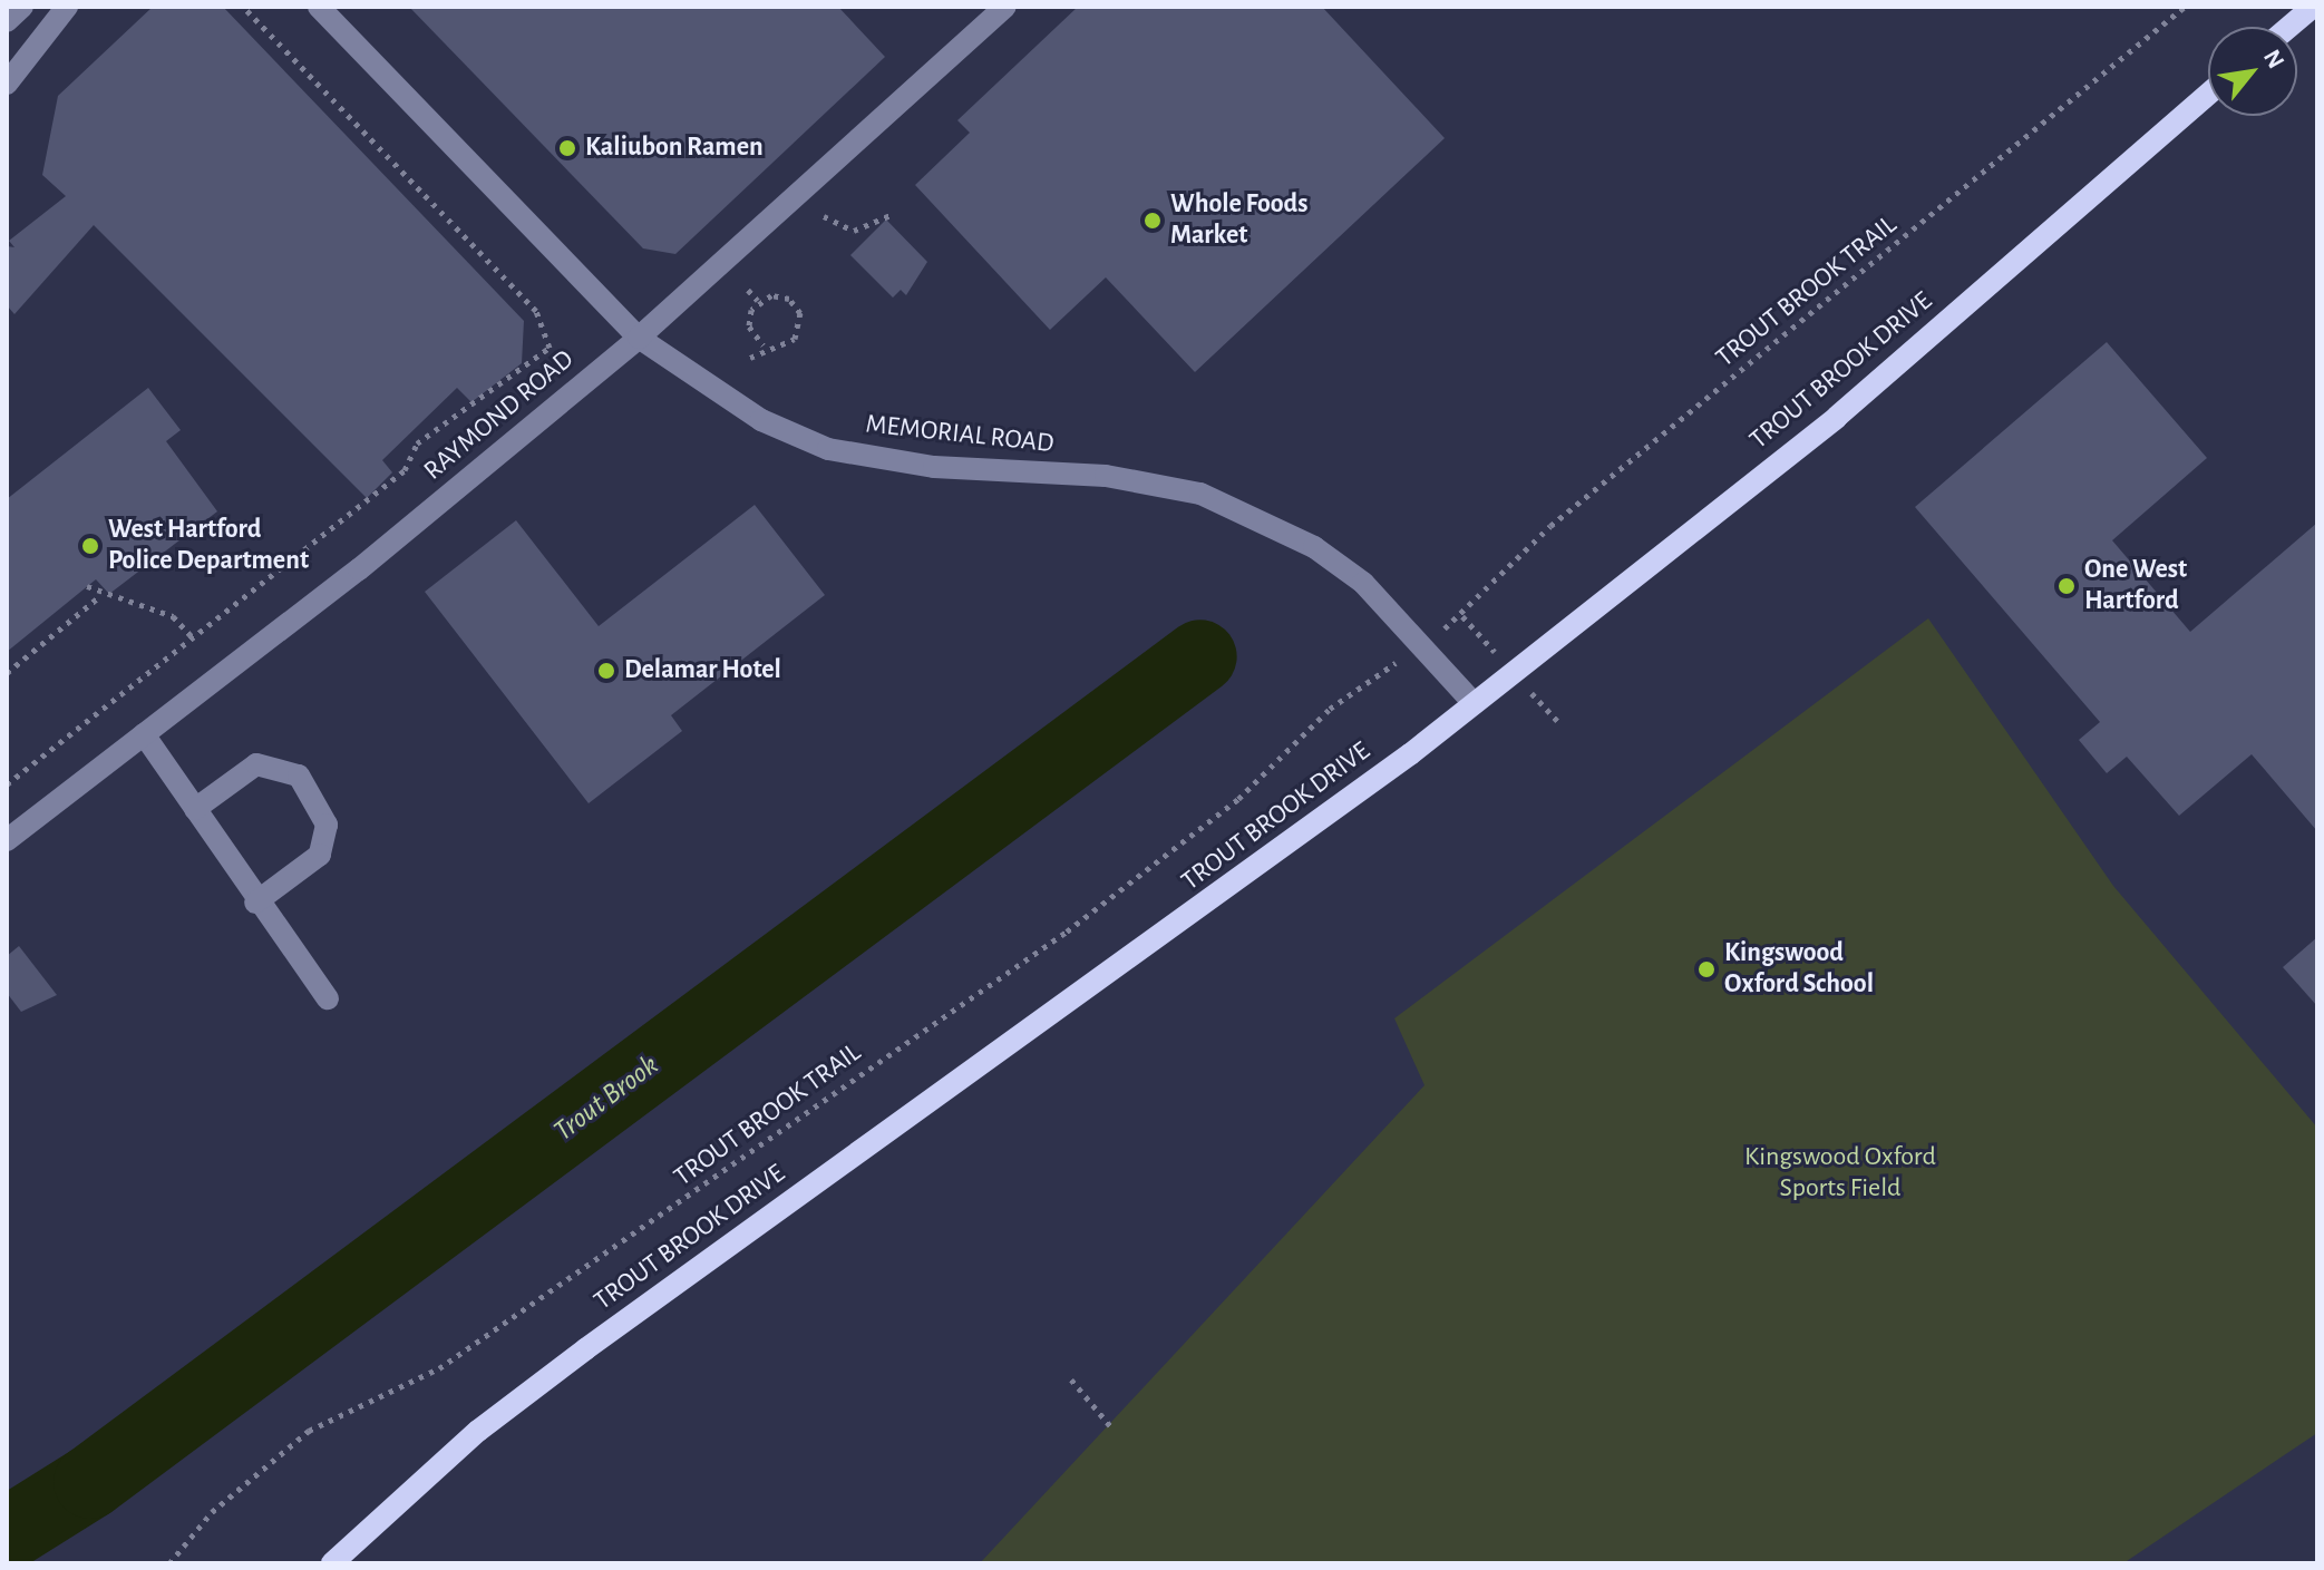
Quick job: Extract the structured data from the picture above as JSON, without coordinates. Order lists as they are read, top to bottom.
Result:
{
  "streets": {
    "main road": ["TROUT BROOK DRIVE"],
    "street": ["RAYMOND ROAD", "MEMORIAL ROAD"],
    "path": ["TROUT BROOK TRAIL"]
  },
  "crossings": [
    ["TROUT BROOK DRIVE", "MEMORIAL ROAD"],
    ["RAYMOND ROAD", "MEMORIAL ROAD"]
  ],
  "water": ["Trout Brook"],
  "parks": ["Kingswood Oxford Sports Field"],
  "places": [
    "Kaliubon Ramen",
    "Whole Foods Market",
    "West Hartford Police Department",
    "One West Hartford",
    "Delamar Hotel",
    "Kingswood Oxford School"
  ],
  "north": "top right"
}
